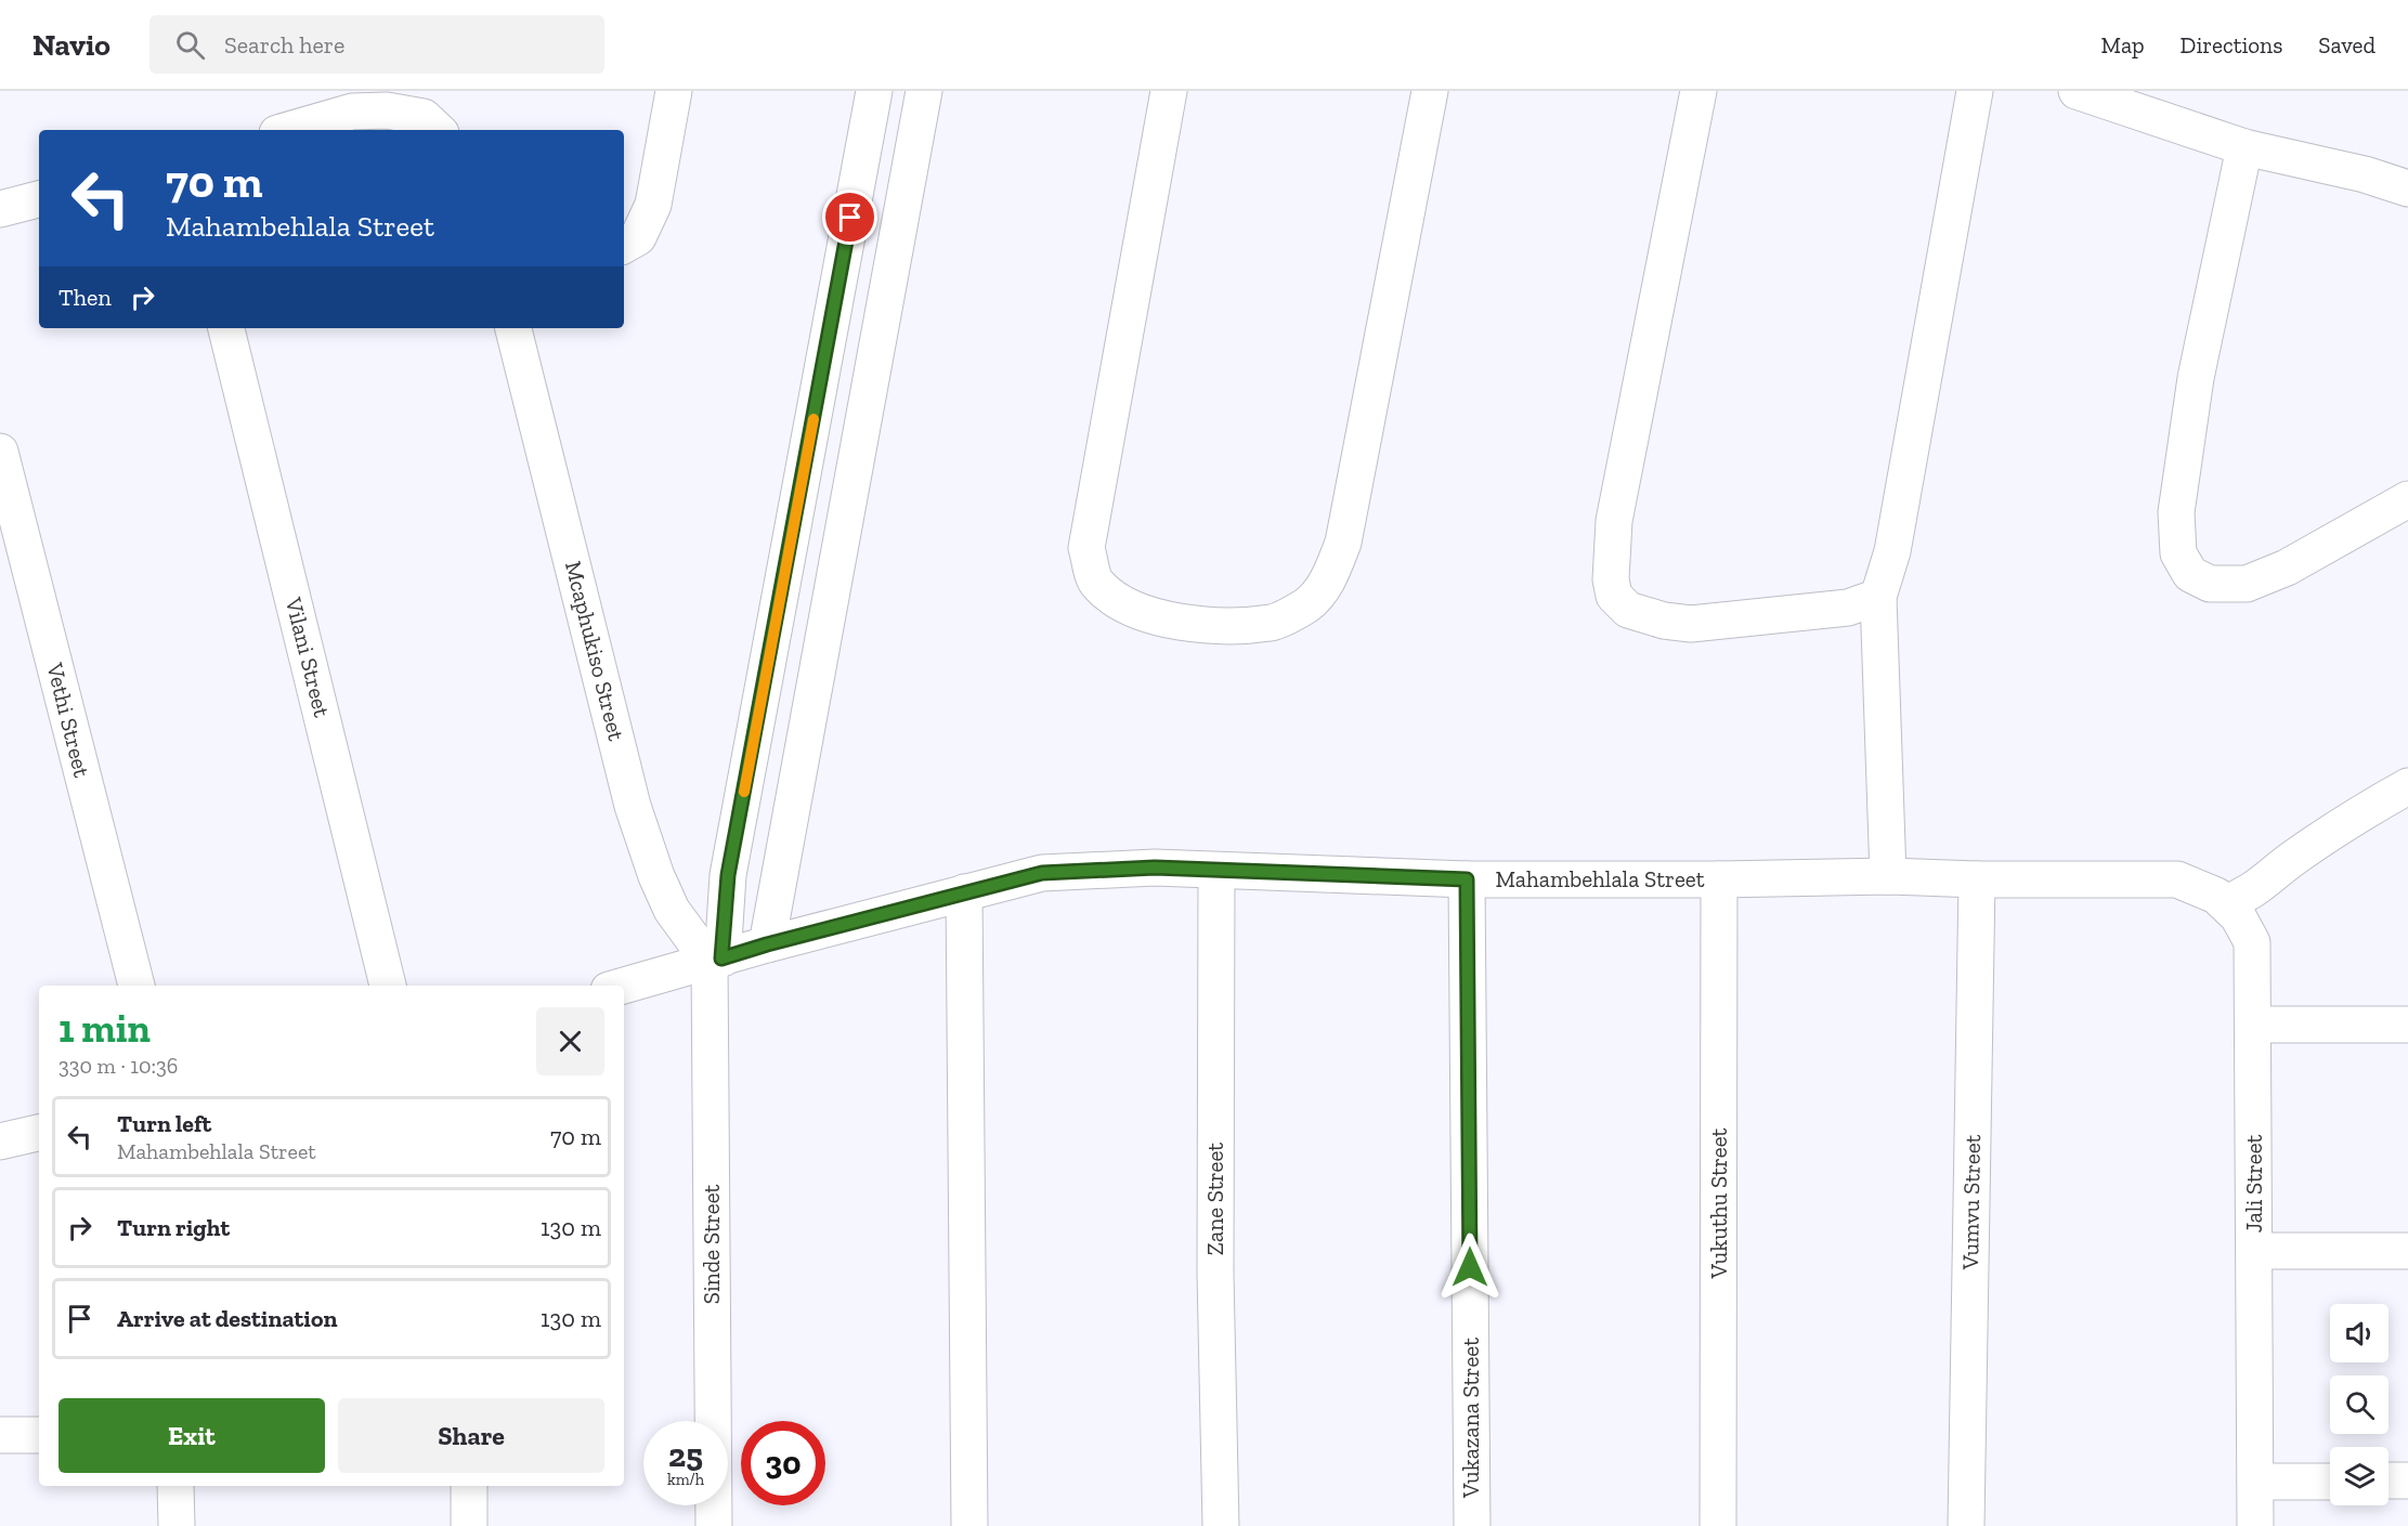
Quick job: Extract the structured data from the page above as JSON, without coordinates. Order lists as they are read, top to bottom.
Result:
{
  "streets": {
    "street": [
      "Mcaphukiso Street",
      "Vilani Street",
      "Vethi Street",
      "Mahambehlala Street",
      "Jali Street",
      "Zane Street",
      "Vumvu Street",
      "Vukuthu Street",
      "Sinde Street",
      "Vukazana Street"
    ]
  },
  "crossings": [
    ["Mcaphukiso Street", "Mahambehlala Street"],
    ["Mcaphukiso Street", "Sinde Street"],
    ["Mahambehlala Street", "Jali Street"],
    ["Mahambehlala Street", "Zane Street"],
    ["Mahambehlala Street", "Vumvu Street"],
    ["Mahambehlala Street", "Vukuthu Street"],
    ["Mahambehlala Street", "Sinde Street"],
    ["Mahambehlala Street", "Vukazana Street"]
  ],
  "page": {
    "header": "Navio",
    "search": "Search here",
    "nav": ["Map", "Directions", "Saved"],
    "turn": ["70 m", "Mahambehlala Street"],
    "then": "Then",
    "heading": ["1 min", "330 m · 10:36"],
    "list": [
      {
        "name": "Turn left",
        "note": "Mahambehlala Street",
        "value": "70 m"
      },
      {
        "name": "Turn right",
        "value": "130 m"
      },
      {
        "name": "Arrive at destination",
        "value": "130 m"
      }
    ],
    "buttons": ["Exit", "Share"],
    "speed": "25 km/h",
    "limit": "30"
  }
}
